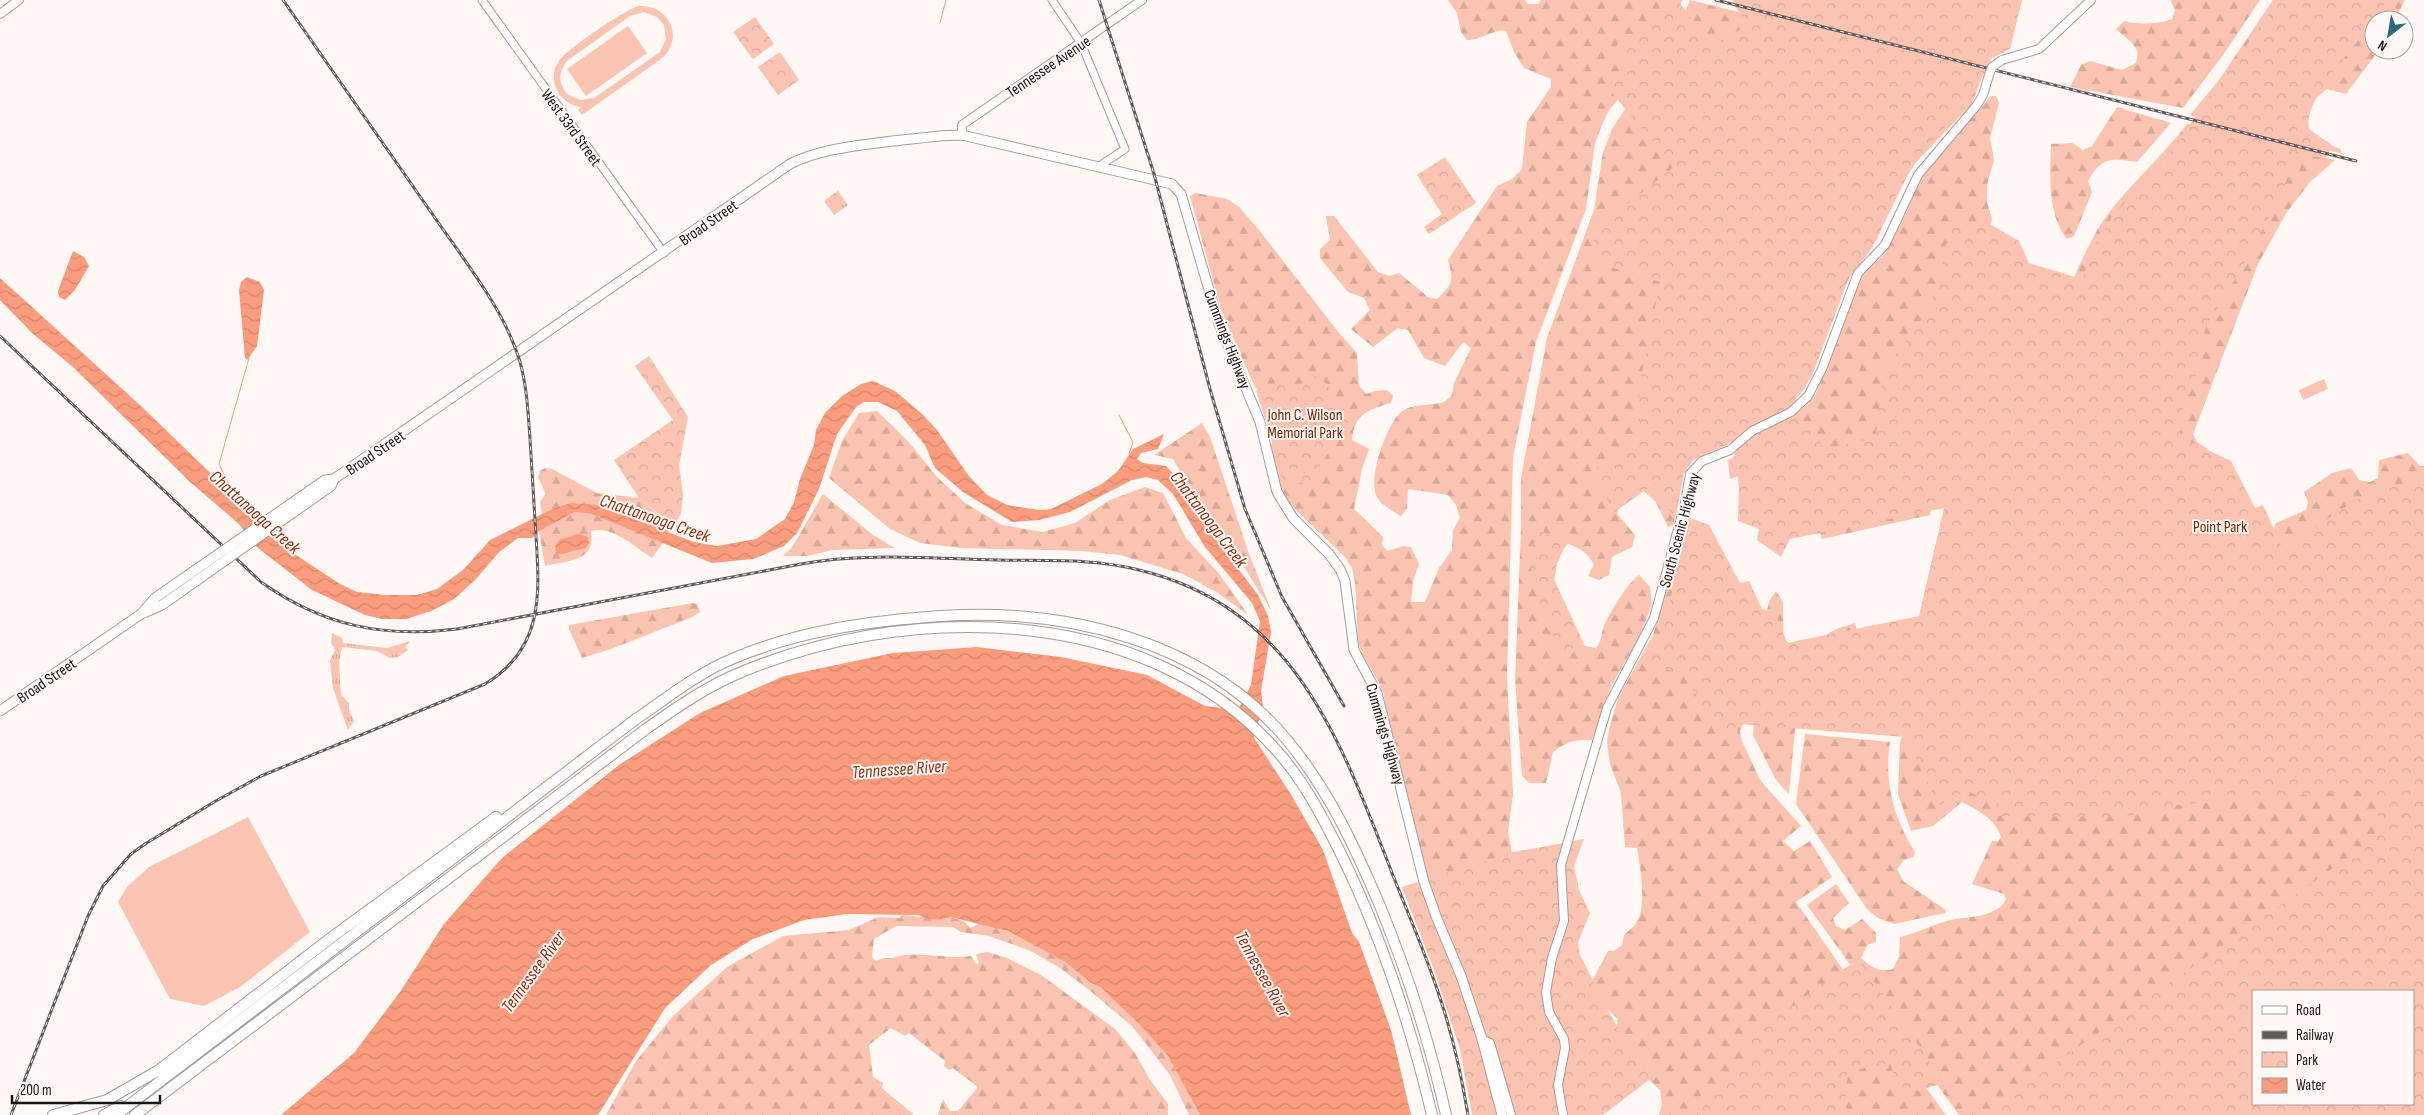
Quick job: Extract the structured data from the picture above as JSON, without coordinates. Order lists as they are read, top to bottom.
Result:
{
  "streets": {
    "main road": [
      "Tennessee Avenue",
      "Broad Street",
      "Cummings Highway",
      "South Scenic Highway"
    ],
    "street": ["West 33rd Street"]
  },
  "crossings": [
    ["Tennessee Avenue", "Broad Street"],
    ["West 33rd Street", "Broad Street"],
    ["Broad Street", "Cummings Highway"]
  ],
  "water": ["Chattanooga Creek", "Tennessee River"],
  "parks": ["John C. Wilson Memorial Park", "Point Park"],
  "legend": [
    "Road",
    "Railway",
    "Park",
    "Water"
  ],
  "scale_bar": "200 m",
  "north": "bottom left"
}
